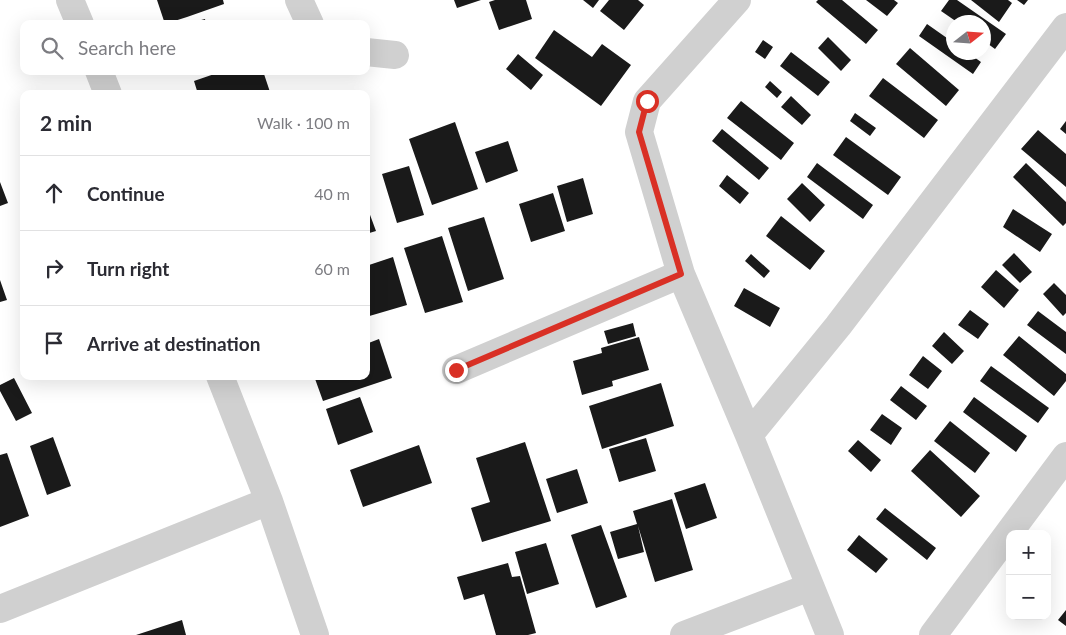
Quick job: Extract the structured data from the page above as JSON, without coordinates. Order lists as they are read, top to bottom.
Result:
{
  "north": "right",
  "page": {
    "search": "Search here",
    "heading": ["2 min", "Walk · 100 m"],
    "list": [
      ["Continue", "40 m"],
      ["Turn right", "60 m"],
      "Arrive at destination"
    ],
    "map_buttons": ["+", "−"]
  }
}
